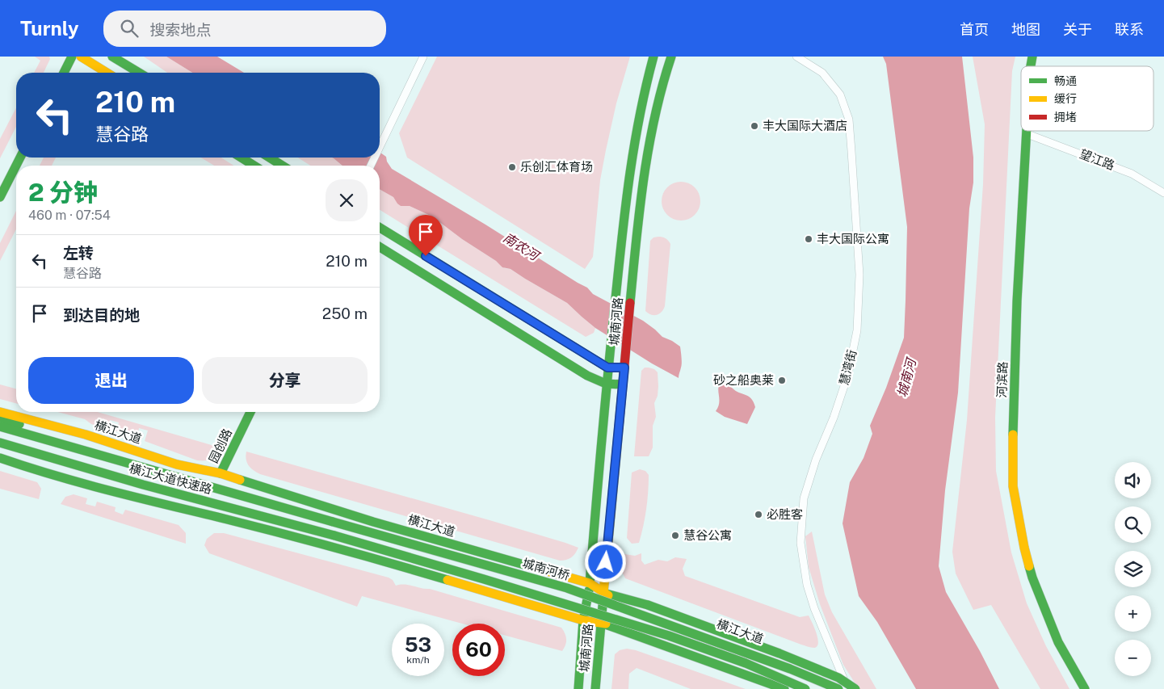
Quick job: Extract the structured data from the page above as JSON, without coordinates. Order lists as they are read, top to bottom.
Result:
{
  "streets": {
    "main road": [
      "城南河路",
      "河滨路",
      "横江大道",
      "园创路",
      "横江大道快速路",
      "城南河桥"
    ],
    "street": ["望江路", "慧湾街"]
  },
  "crossings": [
    ["望江路", "河滨路"],
    ["城南河路", "横江大道"],
    ["慧湾街", "横江大道"],
    ["慧湾街", "城南河桥"],
    ["横江大道", "园创路"],
    ["横江大道", "城南河桥"],
    ["横江大道快速路", "城南河桥"]
  ],
  "water": ["南农河", "城南河"],
  "places": [
    "丰大国际大酒店",
    "乐创汇体育场",
    "丰大国际公寓",
    "砂之船奥莱",
    "必胜客",
    "慧谷公寓"
  ],
  "legend": ["畅通", "缓行", "拥堵"],
  "page": {
    "header": "Turnly",
    "search": "搜索地点",
    "nav": [
      "首页",
      "地图",
      "关于",
      "联系"
    ],
    "turn": ["210 m", "慧谷路"],
    "heading": ["2 分钟", "460 m · 07:54"],
    "list": [
      {
        "name": "左转",
        "note": "慧谷路",
        "value": "210 m"
      },
      {
        "name": "到达目的地",
        "value": "250 m"
      }
    ],
    "buttons": ["退出", "分享"],
    "map_buttons": ["+", "−"],
    "speed": "53 km/h",
    "limit": "60"
  }
}
